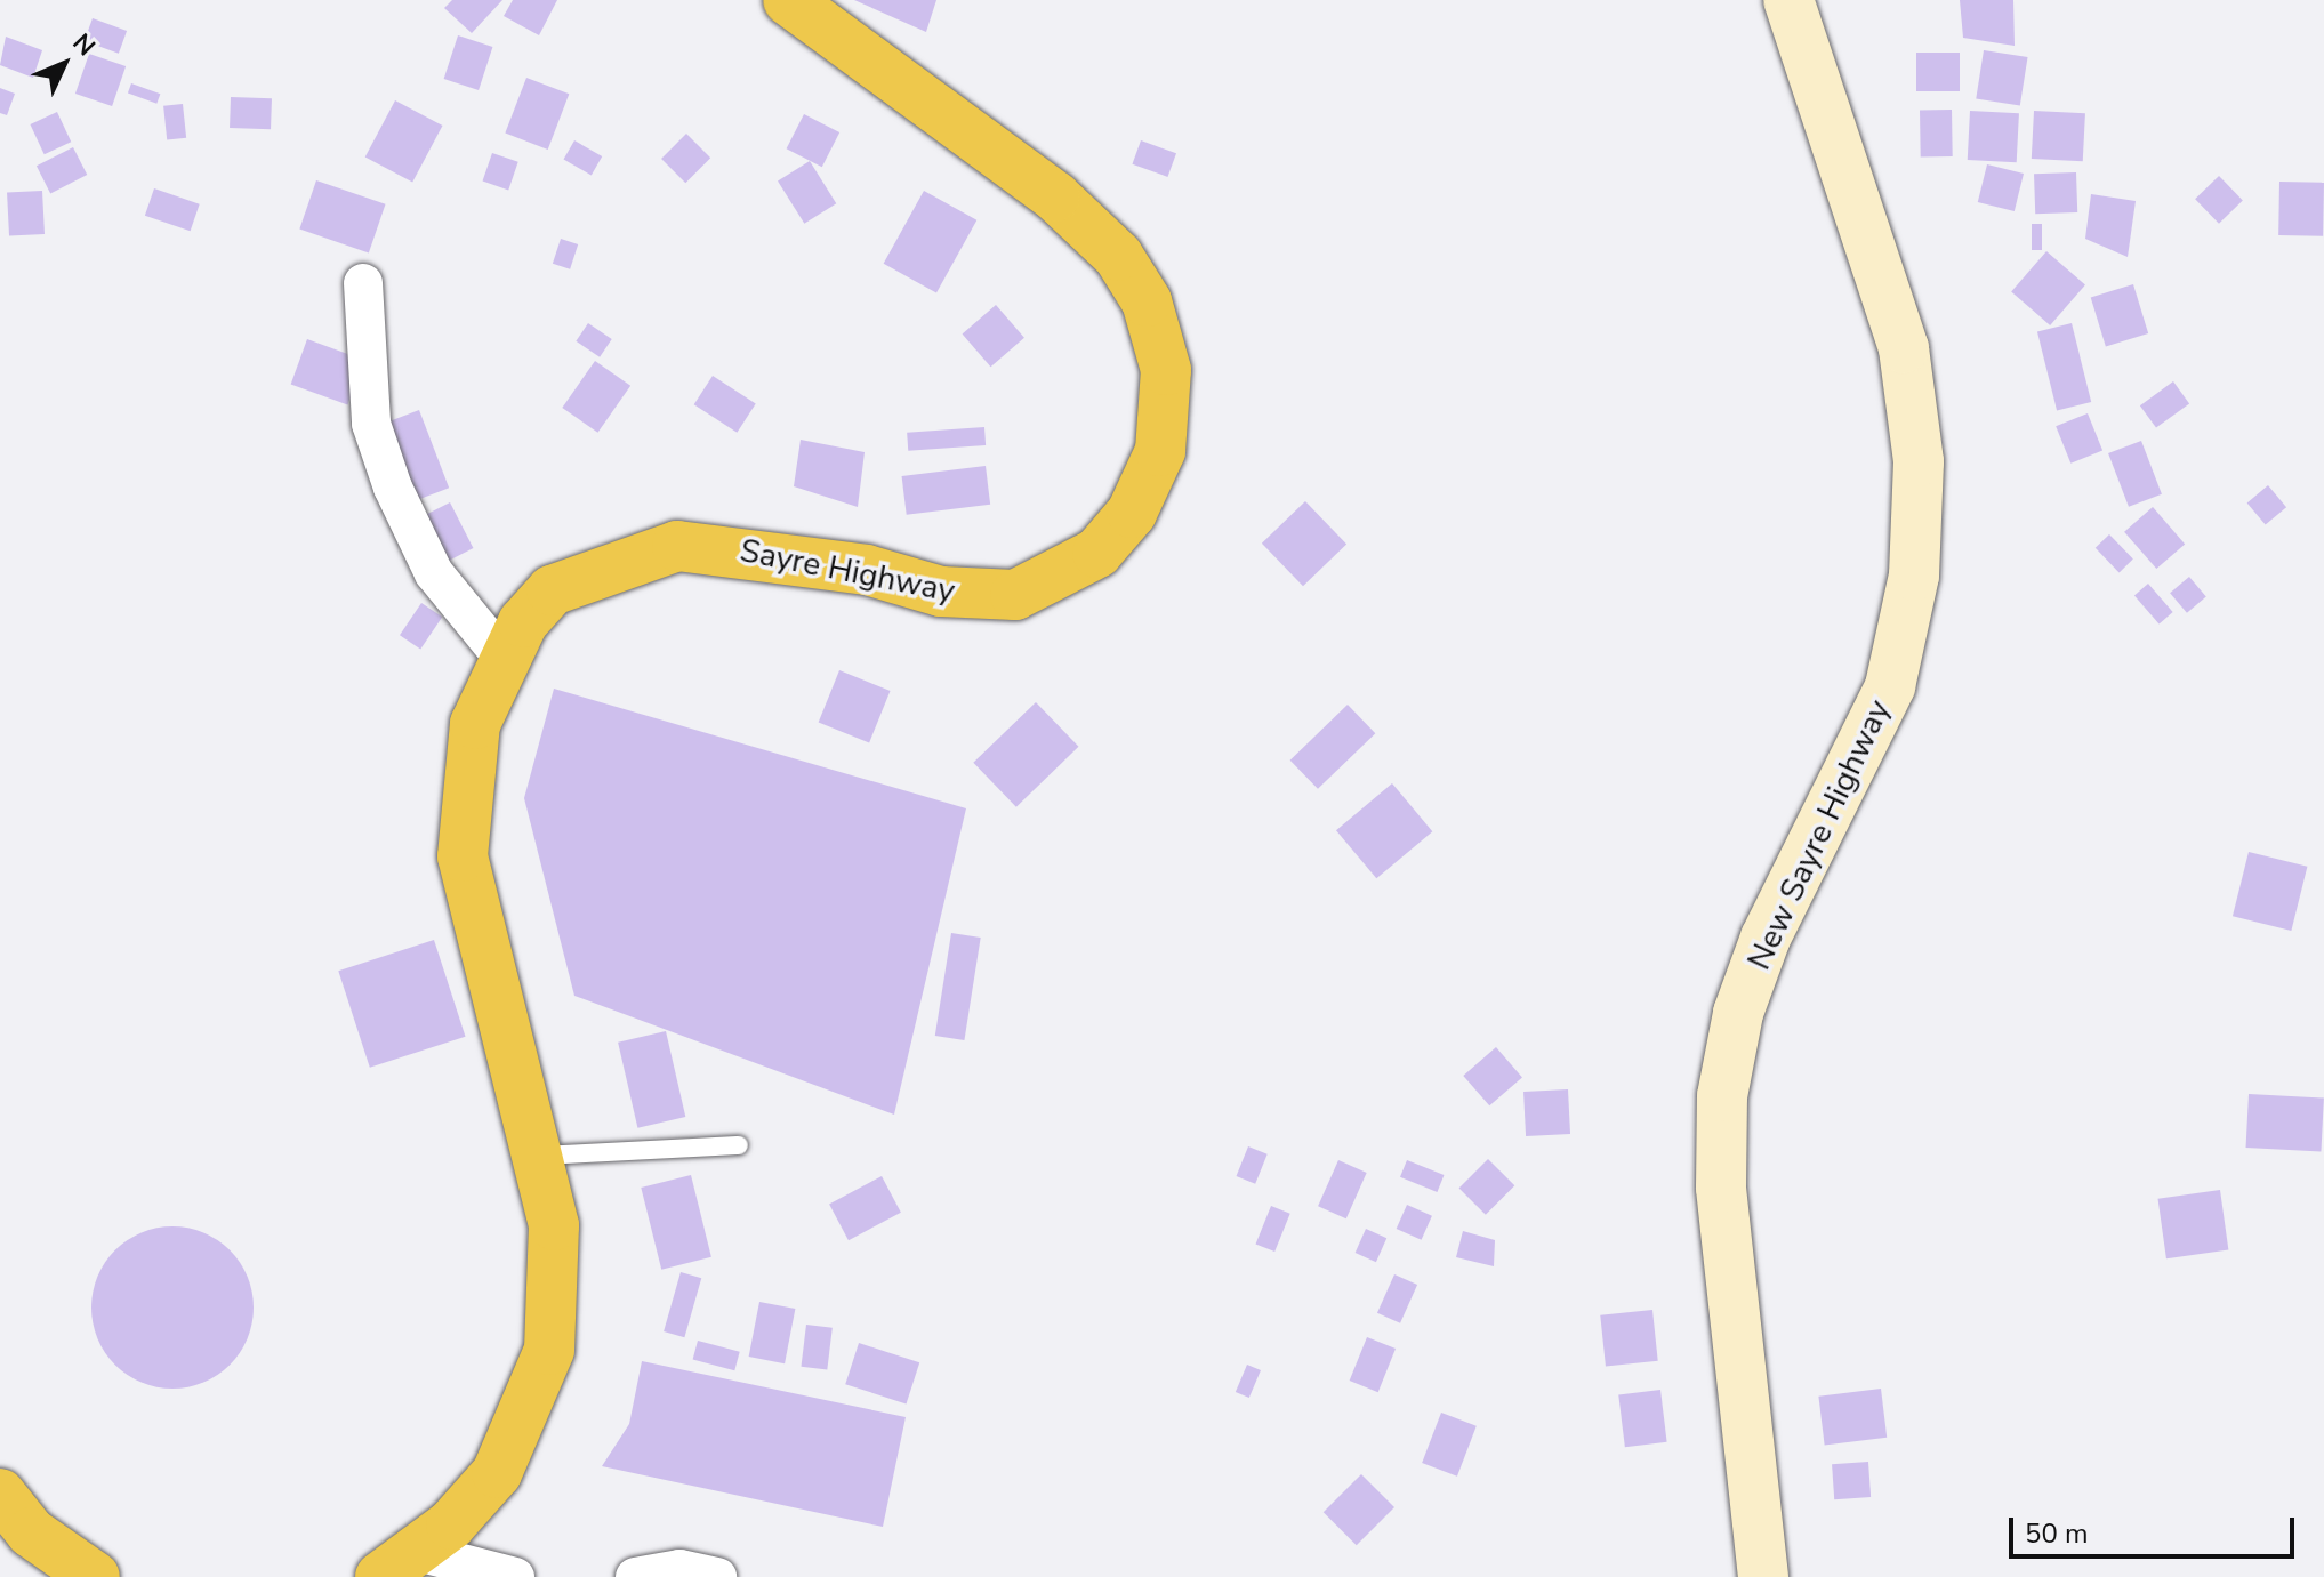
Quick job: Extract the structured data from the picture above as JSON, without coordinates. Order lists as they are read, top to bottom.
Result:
{
  "streets": {
    "highway": ["Sayre Highway"],
    "main road": ["New Sayre Highway"]
  },
  "scale_bar": "50 m",
  "north": "top right"
}
